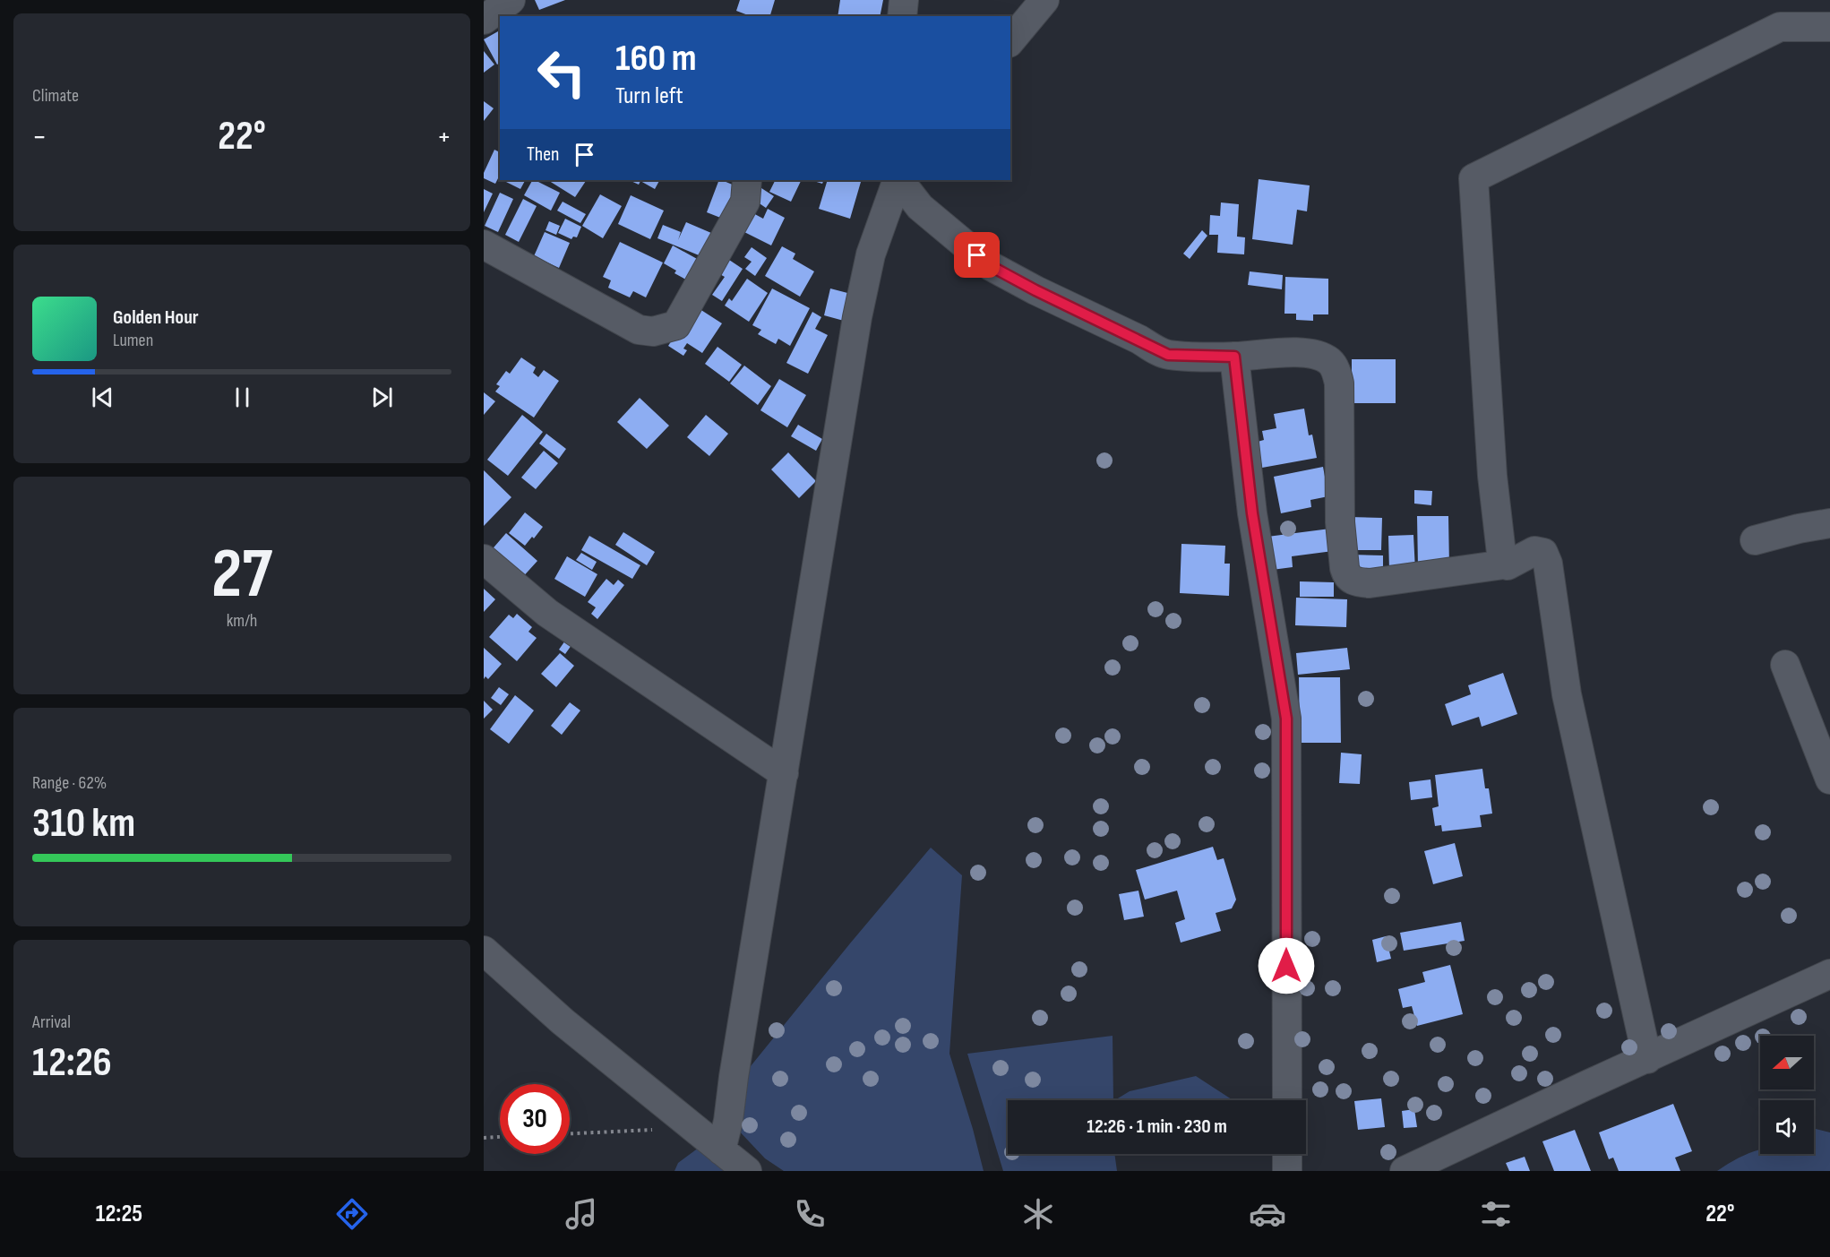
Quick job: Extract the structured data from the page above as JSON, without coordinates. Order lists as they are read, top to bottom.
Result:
{
  "north": "left",
  "page": {
    "tile": [
      "Climate",
      ["27", "km/h"],
      ["Range · 62%", "310 km"],
      ["Arrival", "12:26"]
    ],
    "turn": ["160 m", "Turn left"],
    "heat": ["−", "22°", "+"],
    "then": "Then",
    "song": ["Golden Hour", "Lumen"],
    "limit": "30",
    "trip": "12:26 · 1 min · 230 m",
    "tabs": ["12:25", "22°"]
  }
}
